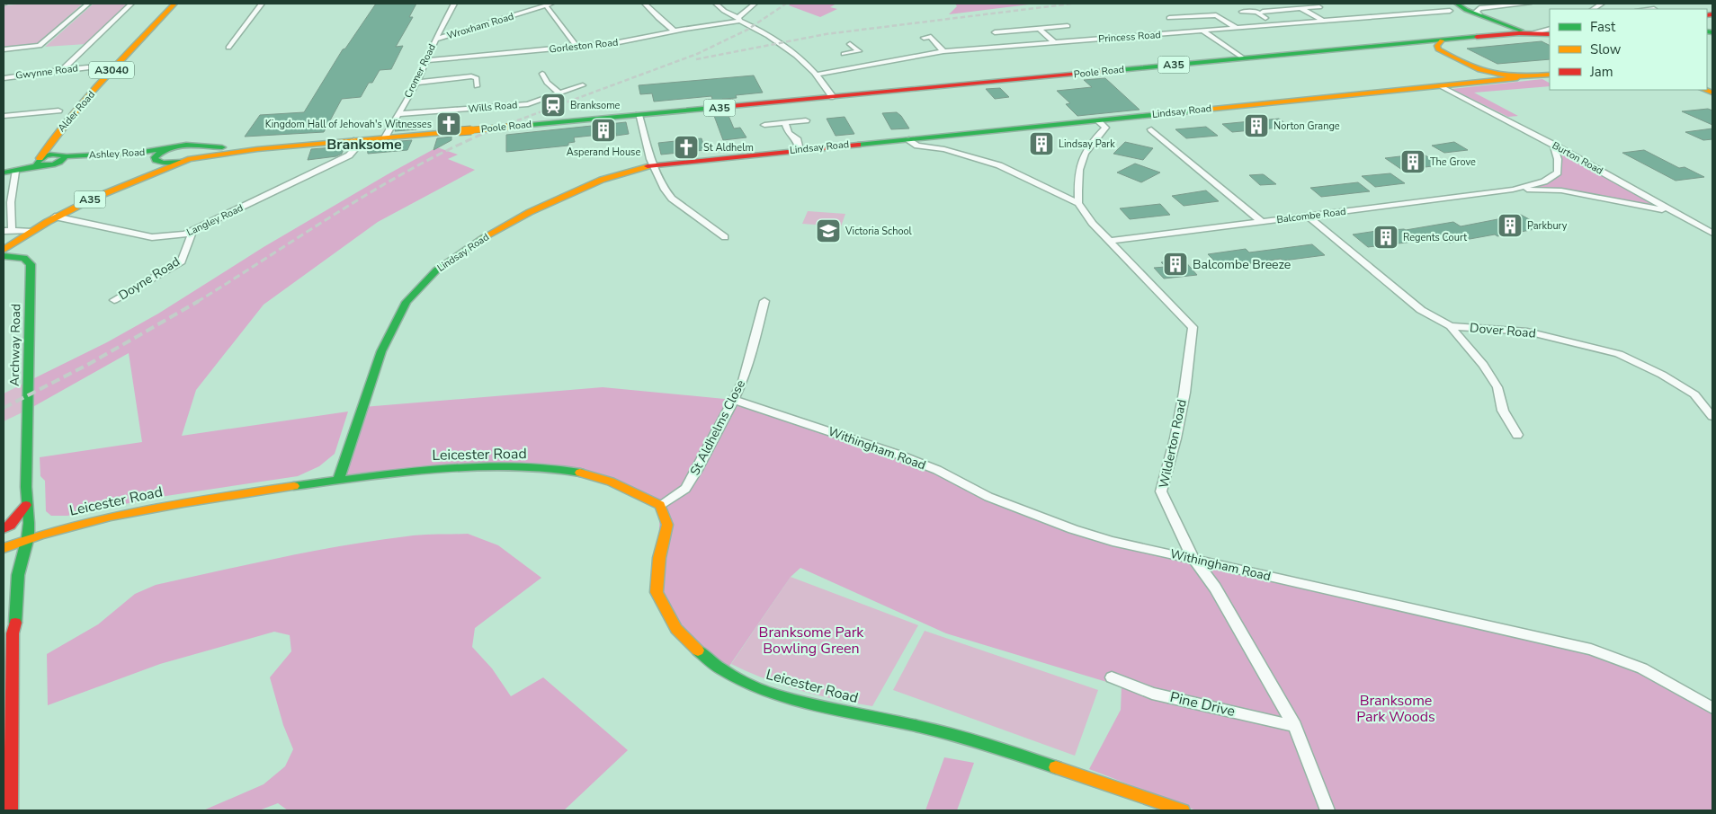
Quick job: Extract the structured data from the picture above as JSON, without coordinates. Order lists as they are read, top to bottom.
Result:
{
  "streets": {
    "main road": [
      "A35",
      "A3040",
      "Poole Road",
      "Alder Road",
      "Lindsay Road",
      "Ashley Road",
      "Archway Road",
      "Leicester Road"
    ],
    "street": [
      "Wroxham Road",
      "Princess Road",
      "Gorleston Road",
      "Cromer Road",
      "Gwynne Road",
      "Wills Road",
      "Burton Road",
      "Balcombe Road",
      "Langley Road",
      "Doyne Road",
      "Dover Road",
      "St Aldhelms Close",
      "Wilderton Road",
      "Withingham Road",
      "Pine Drive"
    ]
  },
  "crossings": [
    ["Wroxham Road", "Cromer Road"],
    ["Gorleston Road", "Cromer Road"],
    ["A35", "Poole Road"],
    ["A35", "Lindsay Road"],
    ["A35", "Ashley Road"],
    ["A35", "Langley Road"],
    ["Cromer Road", "Poole Road"],
    ["Cromer Road", "Wills Road"],
    ["Gwynne Road", "Alder Road"],
    ["Poole Road", "Ashley Road"],
    ["Poole Road", "Langley Road"],
    ["Alder Road", "Ashley Road"],
    ["Lindsay Road", "Burton Road"],
    ["Lindsay Road", "Leicester Road"],
    ["Burton Road", "Balcombe Road"],
    ["Balcombe Road", "Dover Road"],
    ["Balcombe Road", "Wilderton Road"],
    ["Langley Road", "Doyne Road"],
    ["Archway Road", "Leicester Road"],
    ["St Aldhelms Close", "Withingham Road"],
    ["St Aldhelms Close", "Leicester Road"],
    ["Wilderton Road", "Withingham Road"],
    ["Wilderton Road", "Pine Drive"]
  ],
  "districts": ["Branksome"],
  "parks": ["Branksome Park Bowling Green", "Branksome Park Woods"],
  "places": {
    "station": ["Branksome"],
    "church": ["Kingdom Hall of Jehovah's Witnesses", "St Aldhelm"],
    "building": [
      "Norton Grange",
      "Asperand House",
      "Lindsay Park",
      "The Grove",
      "Parkbury",
      "Regents Court",
      "Balcombe Breeze"
    ],
    "school or university": ["Victoria School"]
  },
  "legend": ["Fast", "Slow", "Jam"]
}
